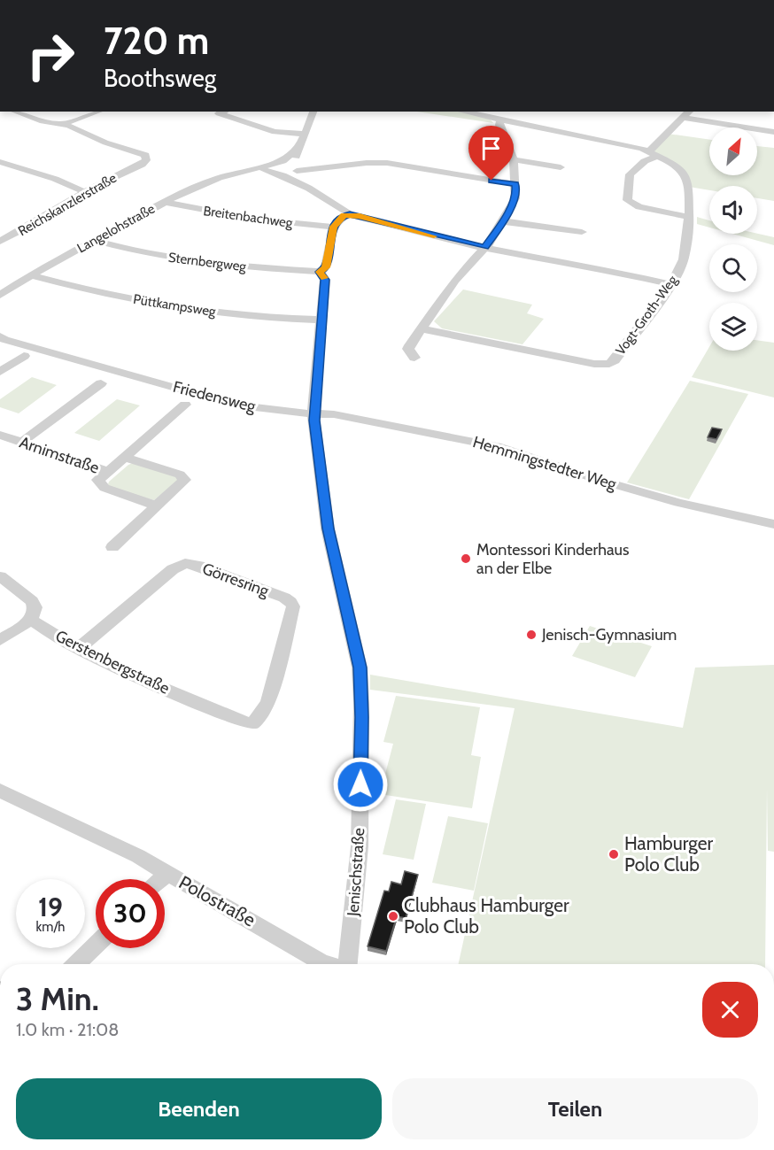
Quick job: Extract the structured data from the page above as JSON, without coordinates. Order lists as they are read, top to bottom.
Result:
{
  "streets": {
    "street": [
      "Reichskanzlerstraße",
      "Breitenbachweg",
      "Langelohstraße",
      "Sternbergweg",
      "Püttkampsweg",
      "Vogt-Groth-Weg",
      "Friedensweg",
      "Arnimstraße",
      "Hemmingstedter Weg",
      "Görresring",
      "Gerstenbergstraße",
      "Jenischstraße",
      "Polostraße"
    ]
  },
  "crossings": [
    ["Breitenbachweg", "Langelohstraße"],
    ["Langelohstraße", "Sternbergweg"],
    ["Langelohstraße", "Püttkampsweg"],
    ["Sternbergweg", "Jenischstraße"],
    ["Püttkampsweg", "Jenischstraße"],
    ["Friedensweg", "Hemmingstedter Weg"],
    ["Friedensweg", "Jenischstraße"],
    ["Hemmingstedter Weg", "Jenischstraße"],
    ["Görresring", "Gerstenbergstraße"]
  ],
  "places": [
    "Montessori Kinderhaus an der Elbe",
    "Jenisch-Gymnasium",
    "Hamburger Polo Club",
    "Clubhaus Hamburger Polo Club"
  ],
  "north": "top right",
  "page": {
    "turn": ["720 m", "Boothsweg"],
    "speed": "19 km/h",
    "limit": "30",
    "heading": ["3 Min.", "1.0 km · 21:08"],
    "buttons": ["Beenden", "Teilen"]
  }
}
